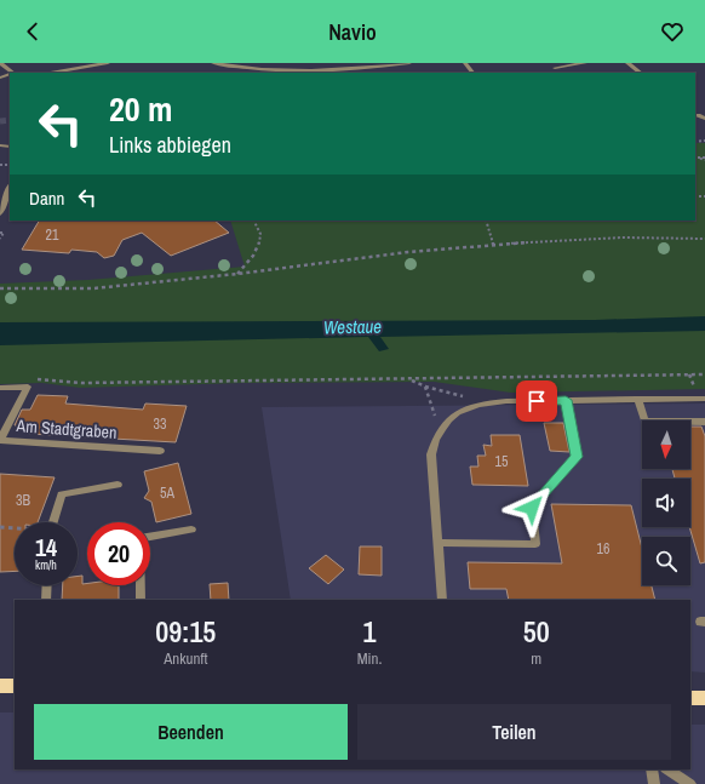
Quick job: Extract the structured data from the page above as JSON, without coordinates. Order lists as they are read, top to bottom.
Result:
{
  "streets": {
    "street": ["Am Stadtgraben"]
  },
  "water": ["Westaue"],
  "house_numbers": [
    "21",
    "33",
    "15",
    "5A",
    "3B",
    "16"
  ],
  "north": "bottom",
  "page": {
    "header": "Navio",
    "turn": ["20 m", "Links abbiegen"],
    "then": "Dann",
    "speed": "14 km/h",
    "limit": "20",
    "eta": [
      "09:15",
      "Ankunft",
      "1",
      "Min.",
      "50",
      "m"
    ],
    "buttons": ["Beenden", "Teilen"]
  }
}
